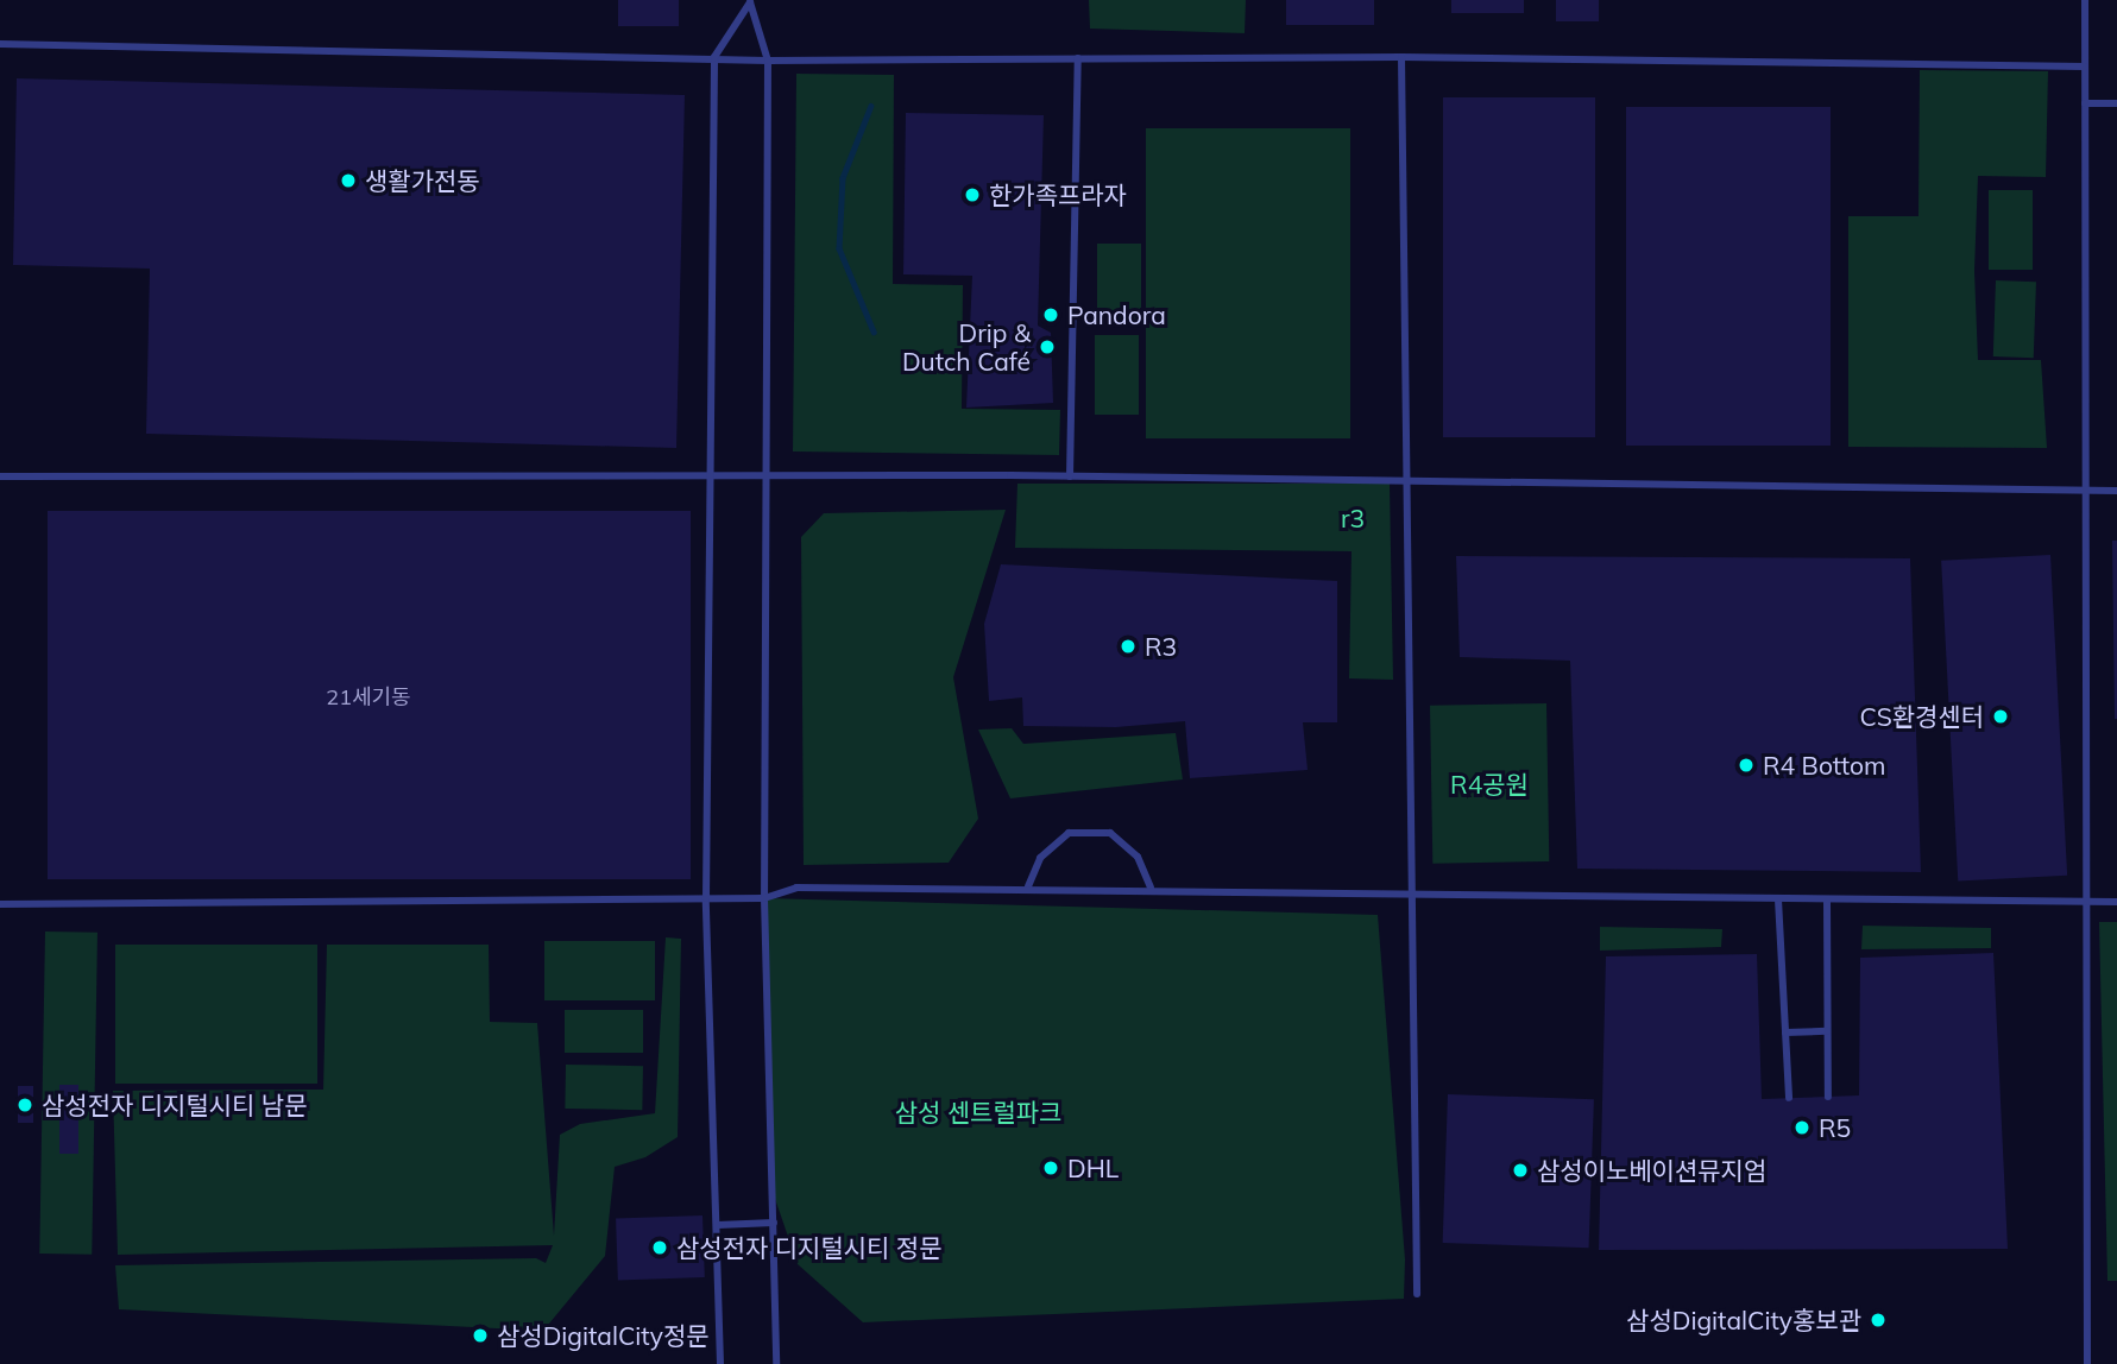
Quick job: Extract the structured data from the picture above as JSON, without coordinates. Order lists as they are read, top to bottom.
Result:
{
  "parks": ["r3", "R4공원", "삼성 센트럴파크"],
  "places": [
    "생활가전동",
    "한가족프라자",
    "Pandora",
    "Drip & Dutch Café",
    "R3",
    "CS환경센터",
    "R4 Bottom",
    "삼성전자 디지털시티 남문",
    "R5",
    "DHL",
    "삼성이노베이션뮤지엄",
    "삼성전자 디지털시티 정문",
    "삼성DigitalCity홍보관",
    "삼성DigitalCity정문"
  ],
  "house_numbers": ["21세기동"]
}
